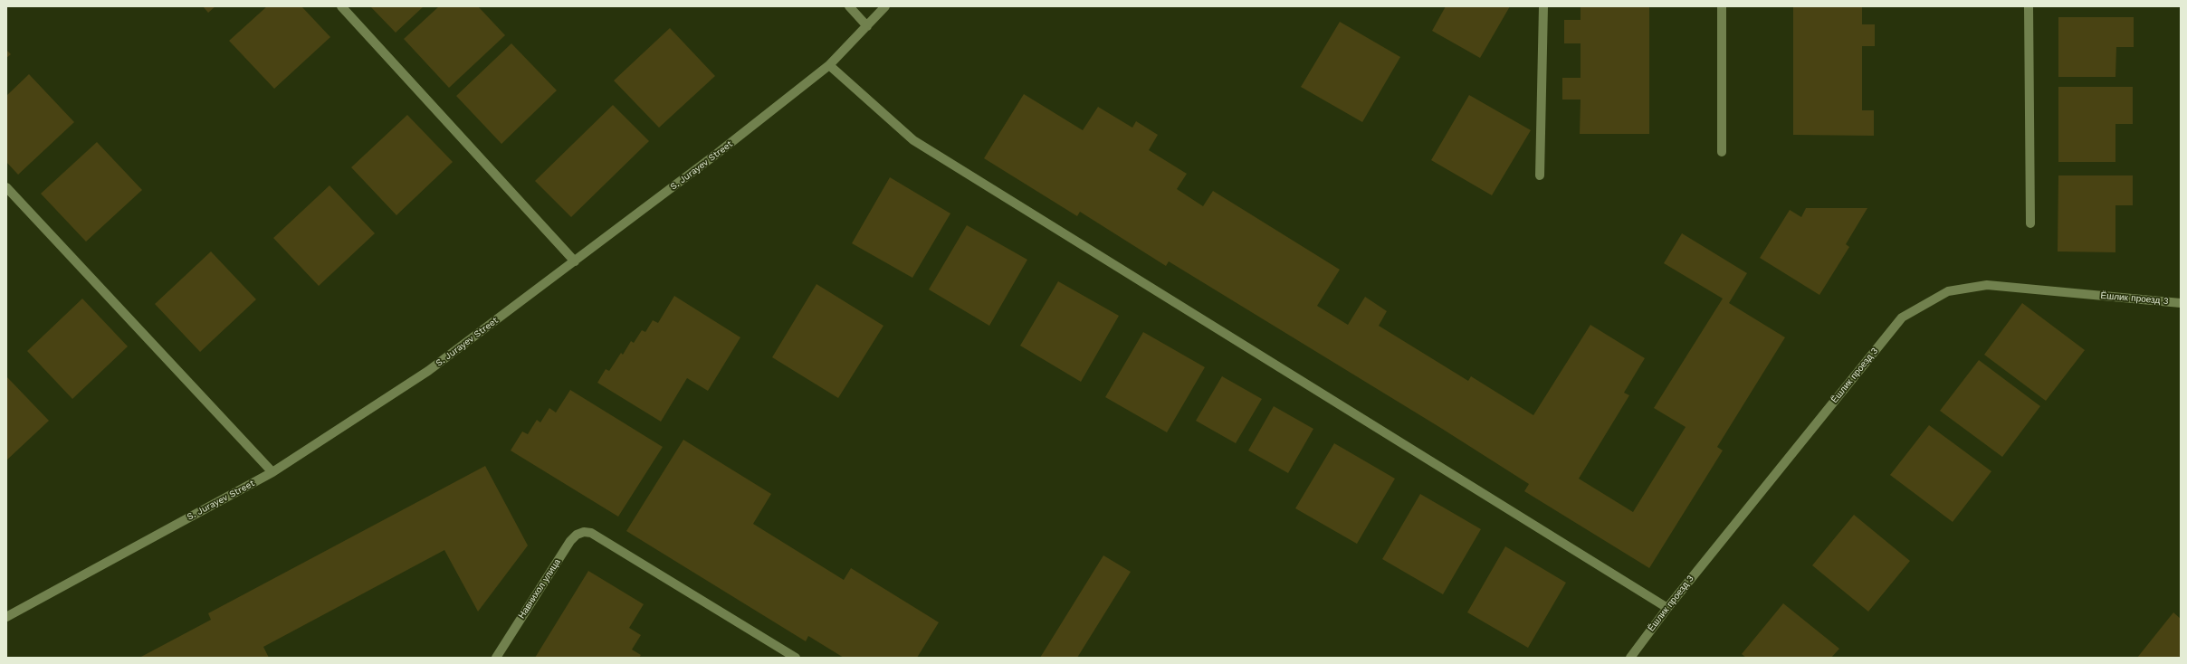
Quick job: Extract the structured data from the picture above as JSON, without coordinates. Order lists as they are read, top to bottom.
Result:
{
  "streets": {
    "street": ["S. Jurayev Street", "Ёшлик проезд 3", "Навнихол улица"]
  }
}
